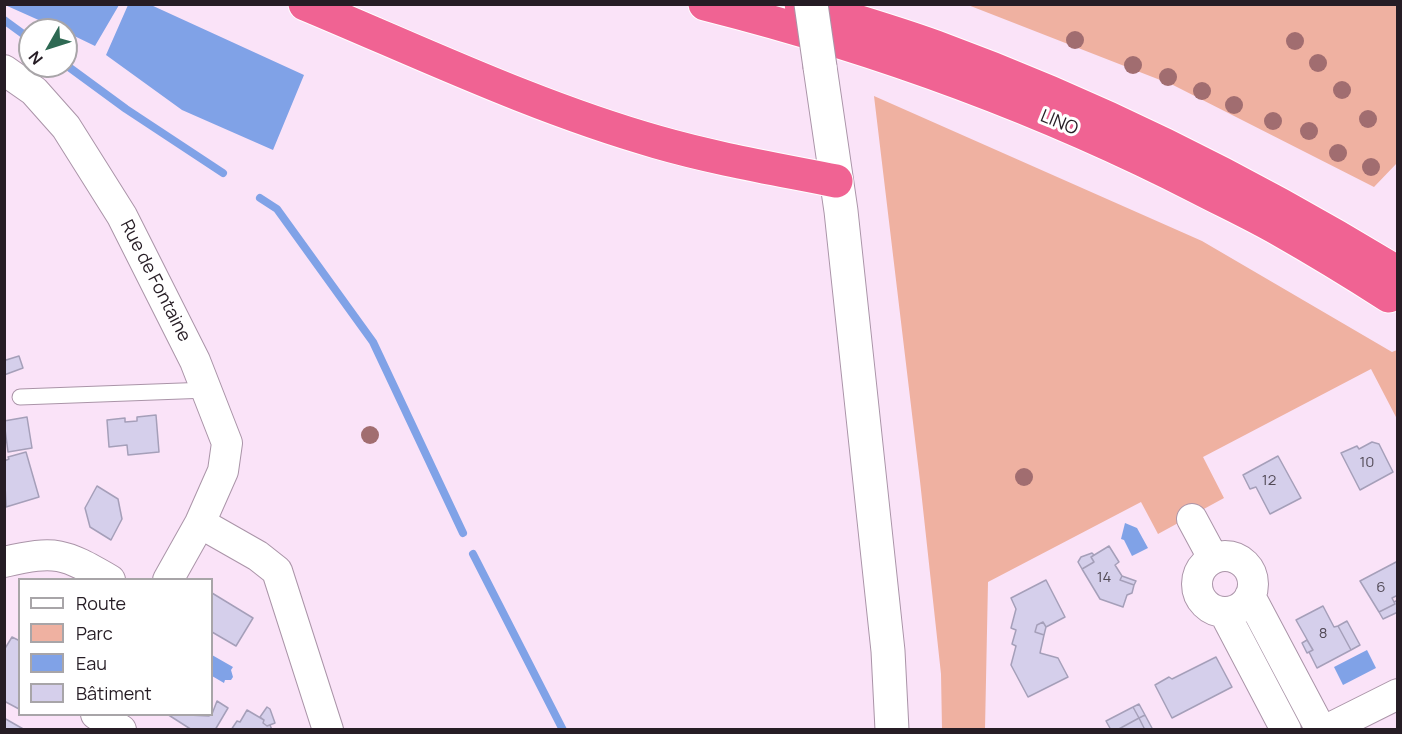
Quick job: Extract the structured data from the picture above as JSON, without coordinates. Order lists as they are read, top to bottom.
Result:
{
  "streets": {
    "highway": ["LINO"],
    "street": ["Rue de Fontaine"]
  },
  "house_numbers": [
    "10",
    "12",
    "14",
    "6",
    "8"
  ],
  "legend": [
    "Route",
    "Parc",
    "Eau",
    "Bâtiment"
  ],
  "north": "bottom left"
}
